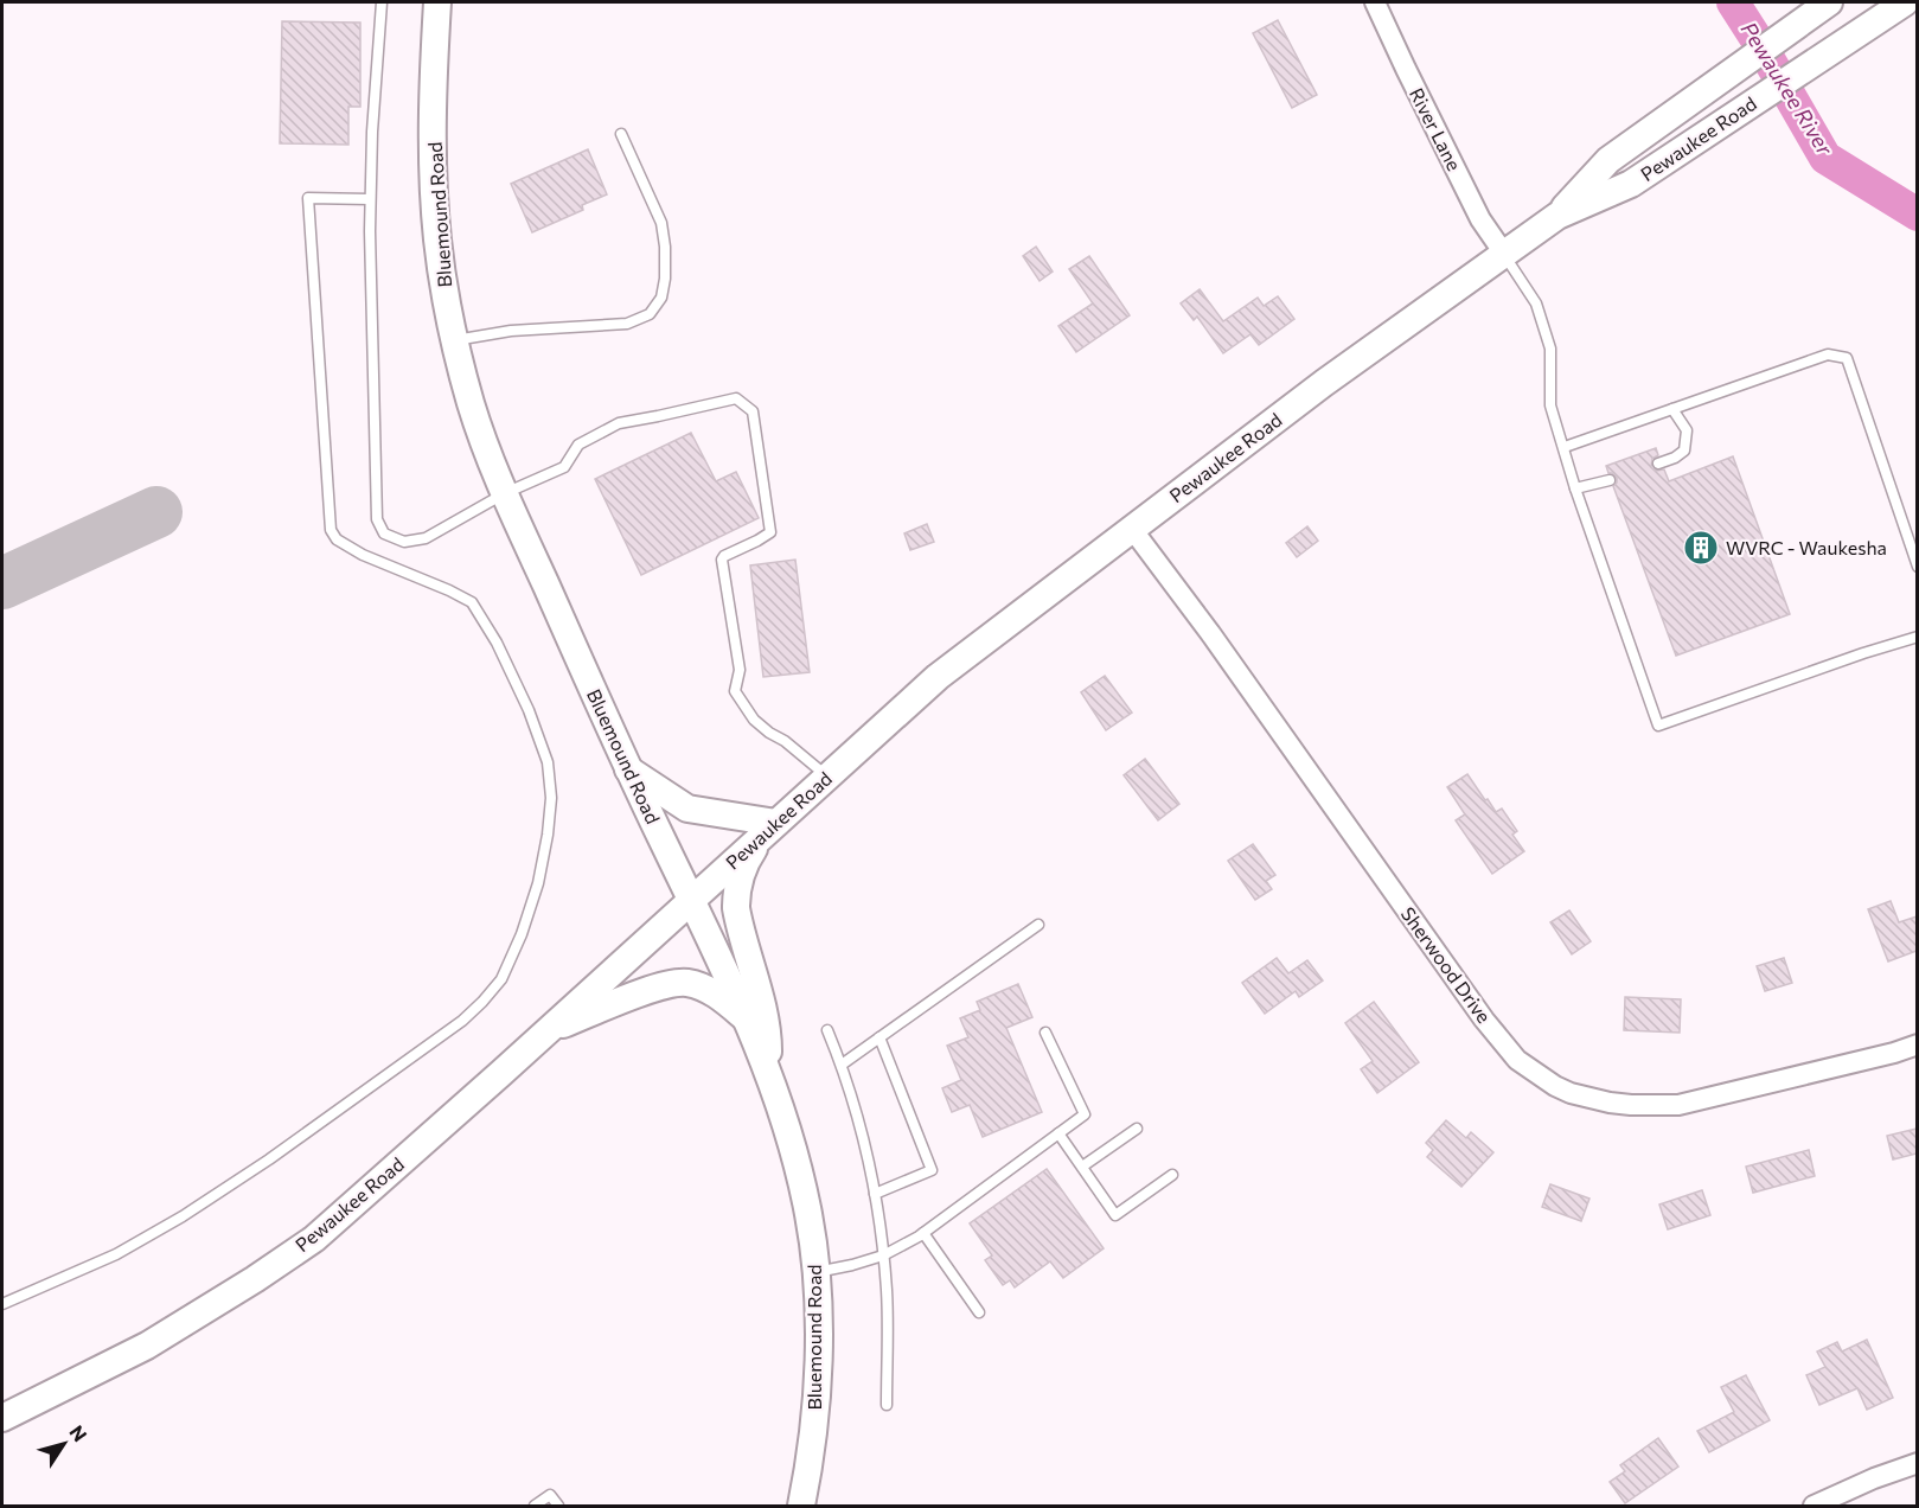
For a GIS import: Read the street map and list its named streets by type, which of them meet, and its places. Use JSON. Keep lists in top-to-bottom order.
{
  "streets": {
    "main road": ["Pewaukee Road", "Bluemound Road"],
    "street": ["River Lane", "Sherwood Drive"]
  },
  "crossings": [
    ["River Lane", "Pewaukee Road"],
    ["Pewaukee Road", "Bluemound Road"],
    ["Pewaukee Road", "Sherwood Drive"]
  ],
  "water": ["Pewaukee River"],
  "places": {
    "building": ["WVRC - Waukesha"]
  },
  "north": "top right"
}
